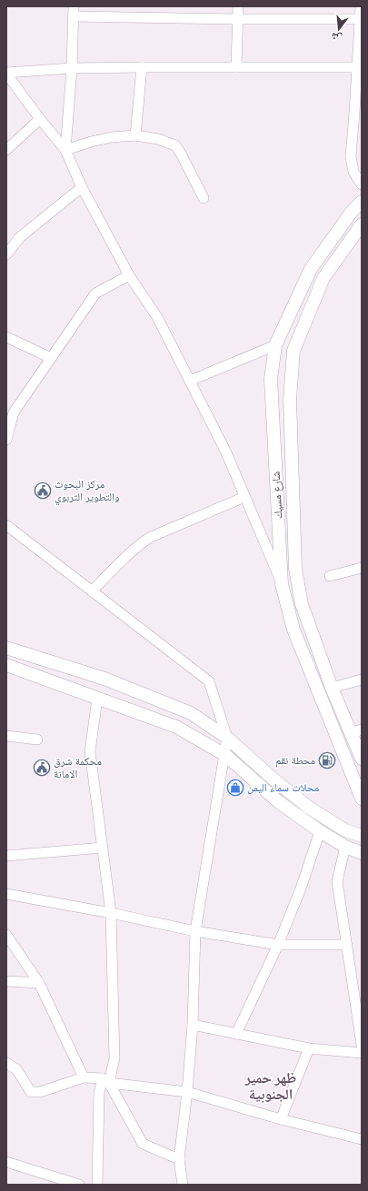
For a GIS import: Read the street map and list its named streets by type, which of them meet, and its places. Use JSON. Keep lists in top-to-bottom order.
{
  "streets": {
    "street": ["شارع مسيك"]
  },
  "districts": ["ظهر حمير الجنوبية"],
  "places": {
    "public building": ["مركز البحوث والتطوير التربوي", "محكمة شرق الامانة"],
    "fuel station": ["محطة نقم"],
    "shop": ["محلات سماء اليمن"]
  },
  "north": "bottom"
}
